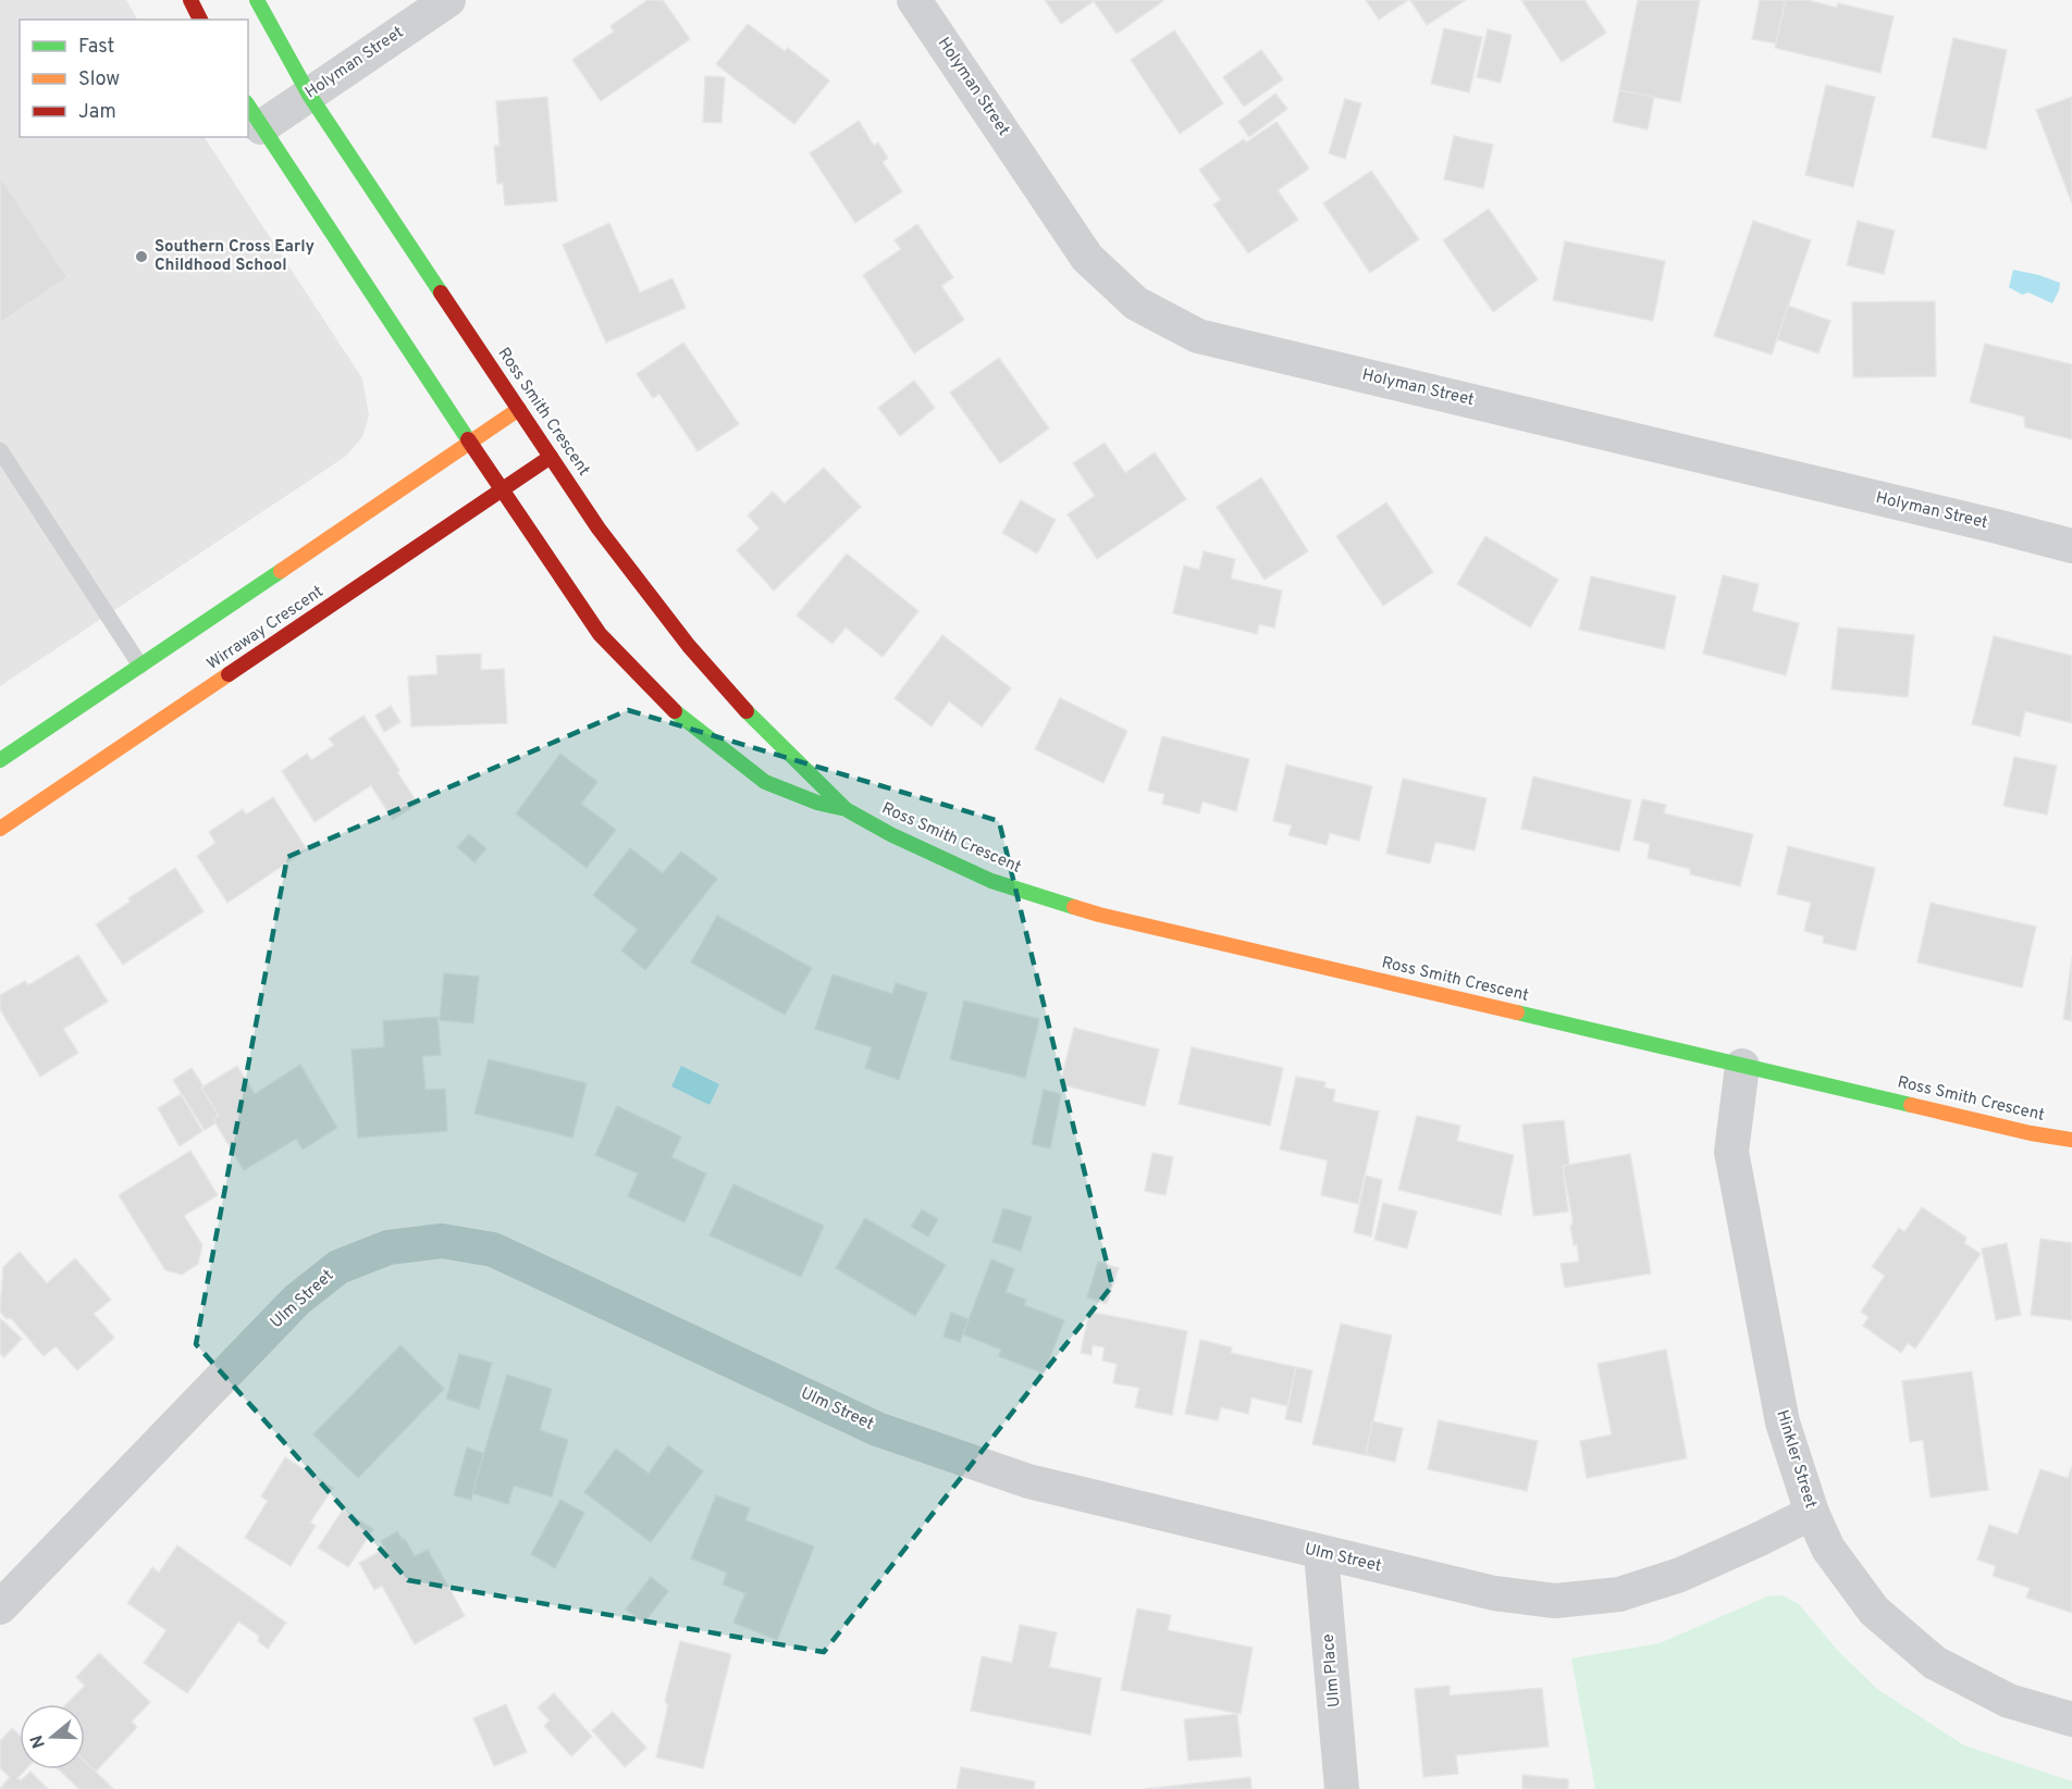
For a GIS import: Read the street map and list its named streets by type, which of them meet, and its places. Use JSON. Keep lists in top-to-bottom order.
{
  "streets": {
    "street": [
      "Holyman Street",
      "Ross Smith Crescent",
      "Wirraway Crescent",
      "Ulm Street",
      "Hinkler Street",
      "Ulm Place"
    ]
  },
  "crossings": [
    ["Holyman Street", "Ross Smith Crescent"],
    ["Ross Smith Crescent", "Wirraway Crescent"],
    ["Ross Smith Crescent", "Hinkler Street"],
    ["Ulm Street", "Hinkler Street"],
    ["Ulm Street", "Ulm Place"]
  ],
  "places": ["Southern Cross Early Childhood School"],
  "legend": ["Fast", "Slow", "Jam"],
  "north": "left"
}
